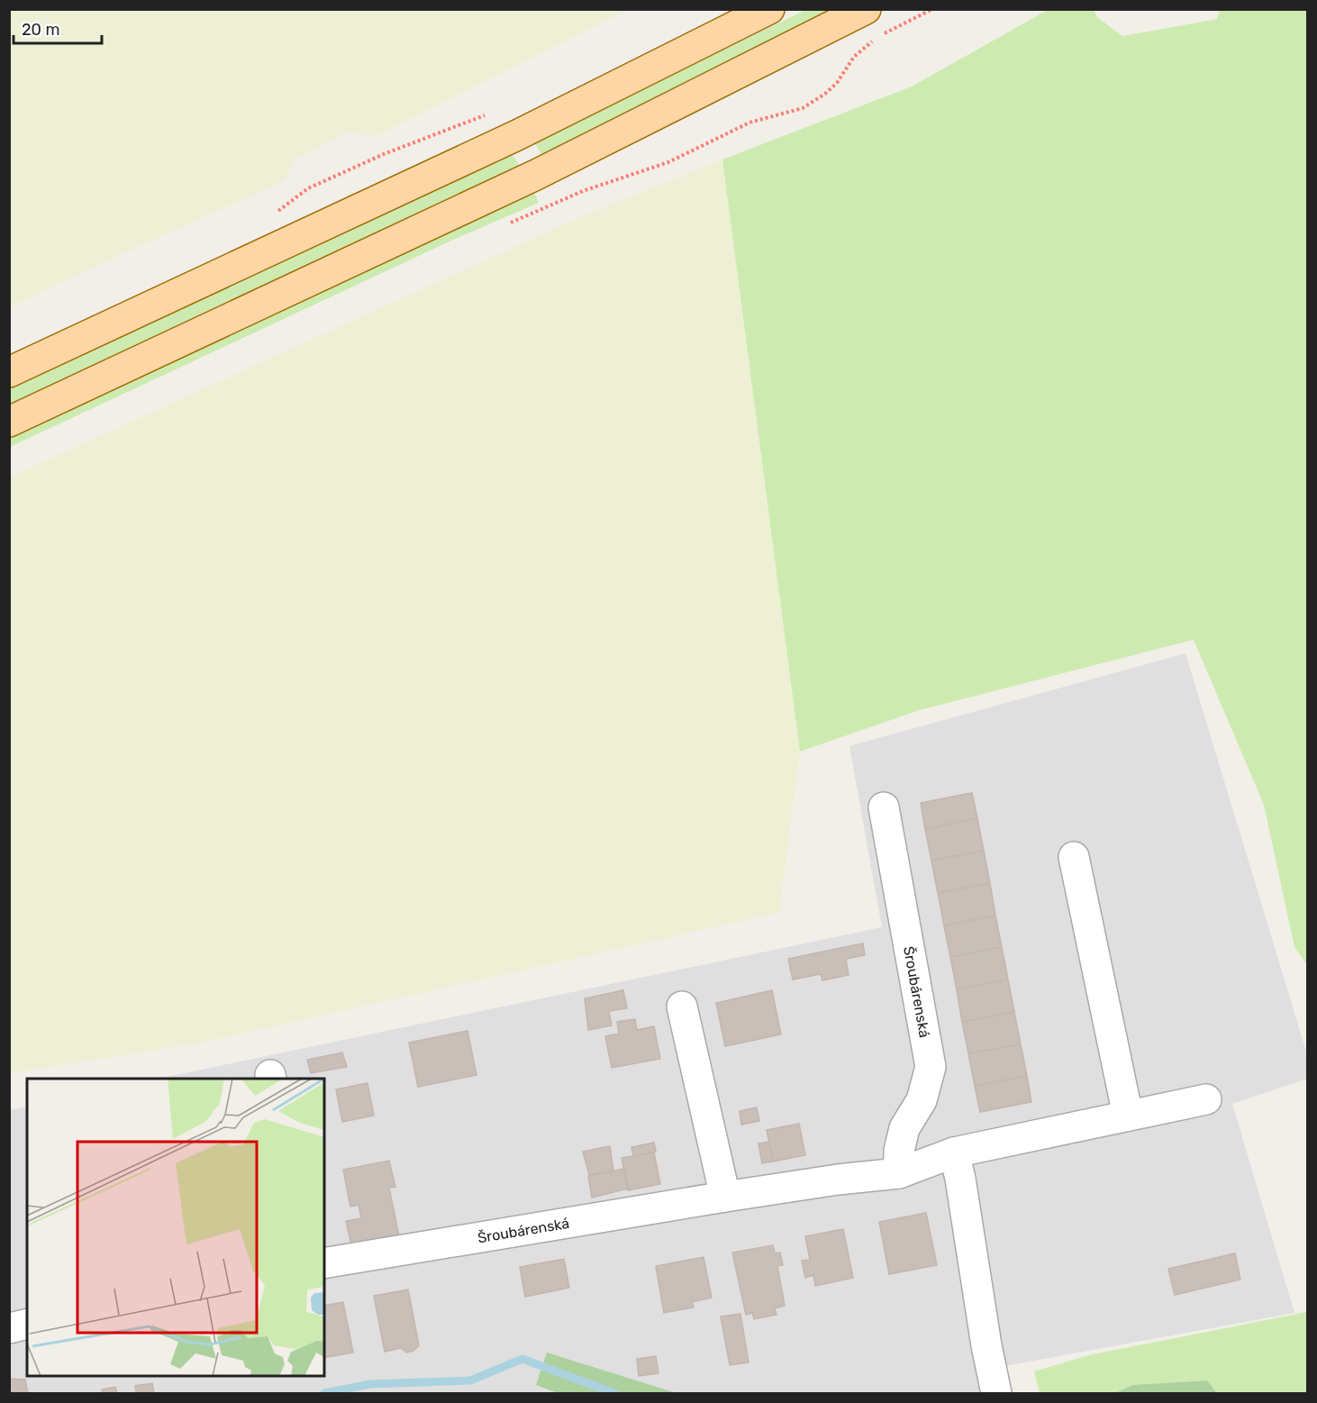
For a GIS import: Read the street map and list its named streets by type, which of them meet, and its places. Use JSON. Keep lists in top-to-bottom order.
{
  "streets": {
    "street": ["Šroubárenská"]
  },
  "scale_bar": "20 m"
}
